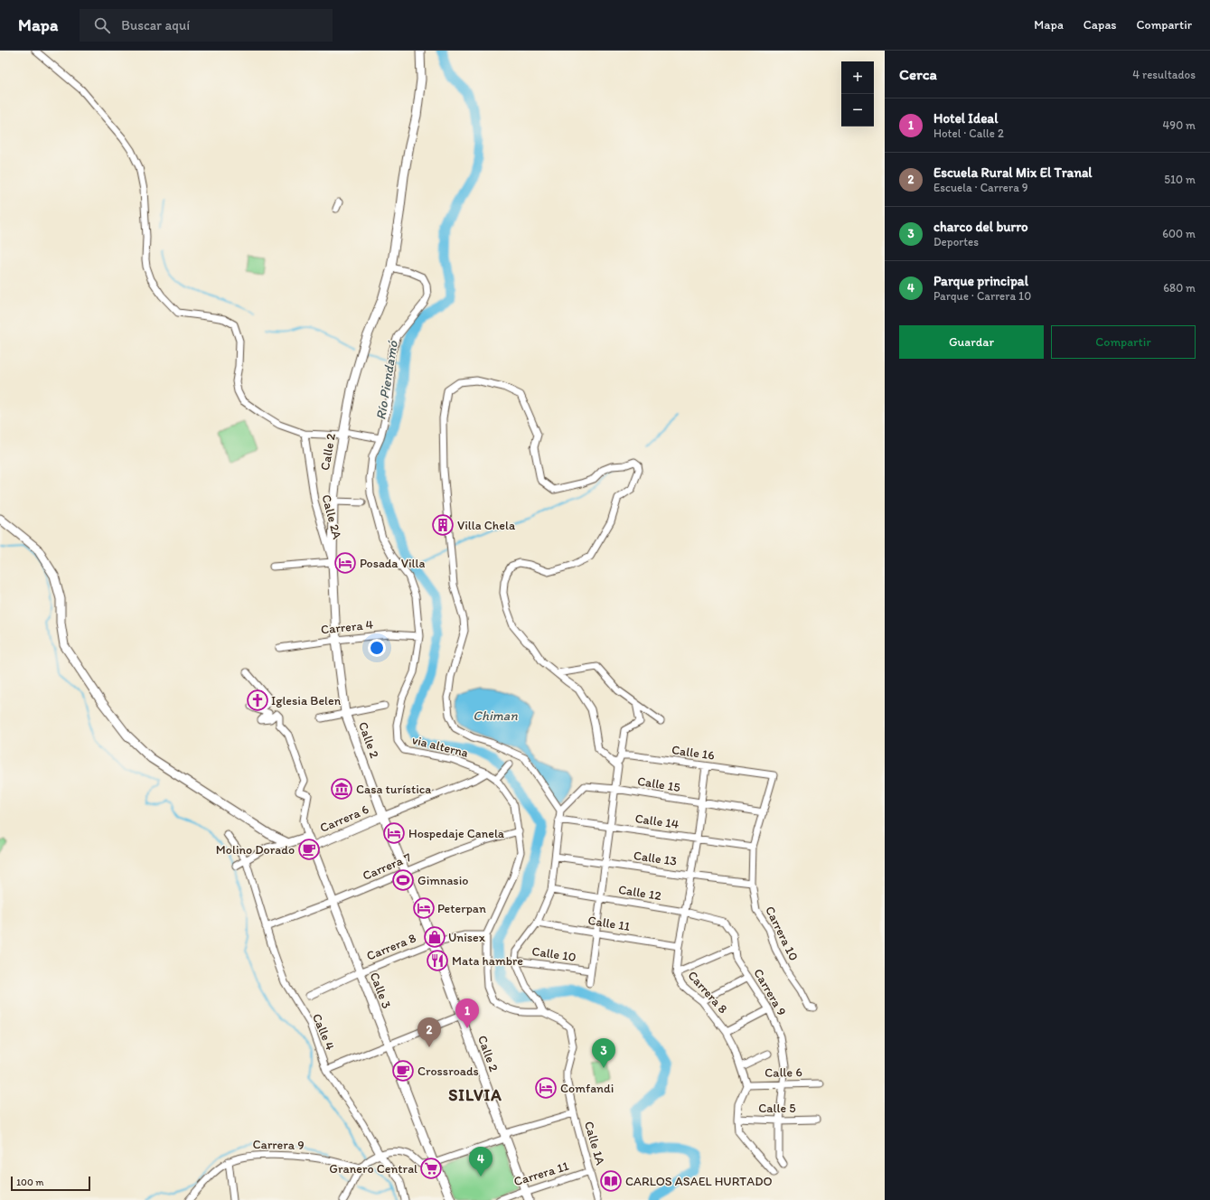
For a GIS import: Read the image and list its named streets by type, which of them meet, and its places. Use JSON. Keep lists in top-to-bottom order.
{
  "streets": {
    "main road": ["Calle 2", "Carrera 6", "Calle 3"],
    "street": [
      "Calle 2A",
      "Carrera 4",
      "via alterna",
      "Calle 16",
      "Calle 15",
      "Calle 14",
      "Calle 13",
      "Carrera 7",
      "Calle 12",
      "Calle 11",
      "Carrera 10",
      "Carrera 8",
      "Calle 10",
      "Carrera 9",
      "Calle 4",
      "Calle 6",
      "Calle 5",
      "Calle 1A",
      "Carrera 11"
    ]
  },
  "crossings": [
    ["Calle 2", "Calle 2A"],
    ["Calle 2", "Carrera 4"],
    ["Calle 2", "via alterna"],
    ["Calle 2", "Carrera 6"],
    ["Calle 2", "Carrera 7"],
    ["Calle 2", "Carrera 8"],
    ["Calle 2", "Carrera 11"],
    ["Carrera 4", "via alterna"],
    ["via alterna", "Carrera 6"],
    ["via alterna", "Carrera 7"],
    ["via alterna", "Carrera 8"],
    ["via alterna", "Calle 1A"],
    ["Calle 16", "Carrera 10"],
    ["Calle 16", "Carrera 8"],
    ["Calle 15", "Carrera 10"],
    ["Calle 15", "Carrera 8"],
    ["Carrera 6", "Calle 3"],
    ["Carrera 6", "Calle 4"],
    ["Calle 14", "Carrera 10"],
    ["Calle 14", "Carrera 8"],
    ["Calle 13", "Carrera 10"],
    ["Calle 13", "Carrera 8"],
    ["Carrera 7", "Calle 3"],
    ["Carrera 7", "Calle 4"],
    ["Calle 12", "Carrera 8"],
    ["Calle 12", "Carrera 9"],
    ["Calle 11", "Carrera 8"],
    ["Carrera 8", "Calle 3"],
    ["Carrera 8", "Calle 6"],
    ["Carrera 9", "Calle 6"],
    ["Carrera 9", "Calle 5"],
    ["Calle 1A", "Carrera 11"]
  ],
  "districts": ["SILVIA"],
  "water": ["Río Piendamó", "Chiman"],
  "places": {
    "building": ["Villa Chela"],
    "hotel": [
      "Posada Villa",
      "Hospedaje Canela",
      "Peterpan",
      "Comfandi"
    ],
    "church": ["Iglesia Belen"],
    "museum": ["Casa turística"],
    "cafe": ["Molino Dorado", "Crossroads"],
    "sports": ["Gimnasio"],
    "shop": ["Unisex"],
    "restaurant": ["Mata hambre"],
    "supermarket": ["Granero Central"],
    "library": ["CARLOS ASAEL HURTADO"]
  },
  "scale_bar": "100 m",
  "page": {
    "header": "Mapa",
    "search": "Buscar aquí",
    "nav": ["Mapa", "Capas", "Compartir"],
    "heading": ["Cerca", "4 resultados"],
    "map_buttons": ["+", "−"],
    "list": [
      {
        "mark": "1",
        "name": "Hotel Ideal",
        "note": "Hotel · Calle 2",
        "value": "490 m"
      },
      {
        "mark": "2",
        "name": "Escuela Rural Mix El Tranal",
        "note": "Escuela · Carrera 9",
        "value": "510 m"
      },
      {
        "mark": "3",
        "name": "charco del burro",
        "note": "Deportes",
        "value": "600 m"
      },
      {
        "mark": "4",
        "name": "Parque principal",
        "note": "Parque · Carrera 10",
        "value": "680 m"
      }
    ],
    "buttons": ["Guardar", "Compartir"],
    "pins": [
      "1",
      "2",
      "3",
      "4"
    ],
    "scale": "100 m"
  }
}
